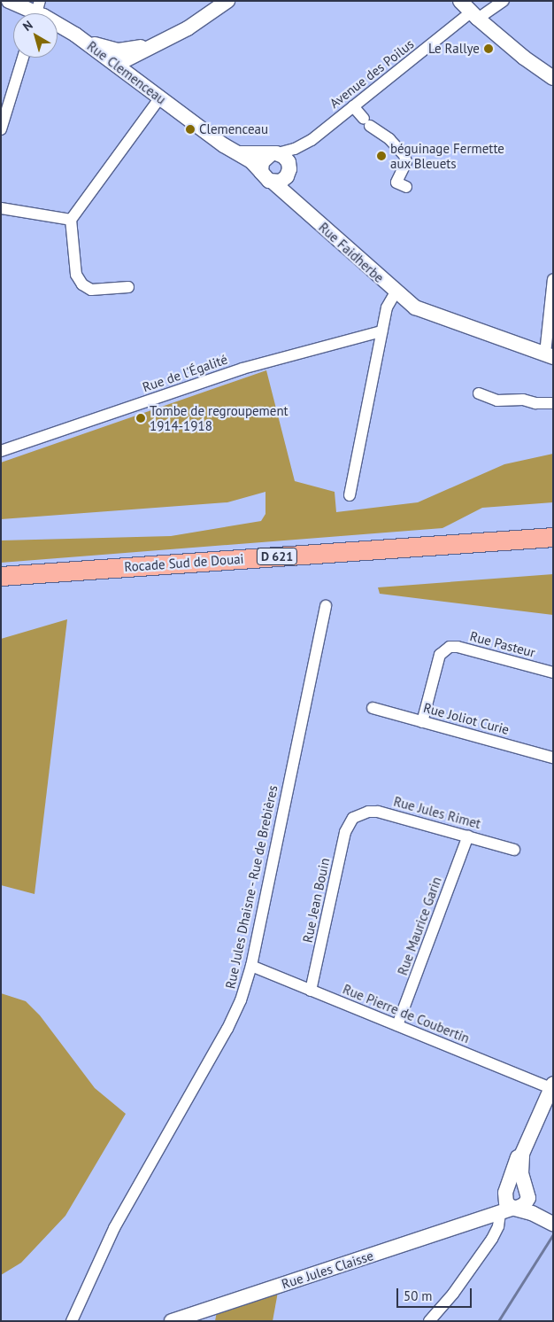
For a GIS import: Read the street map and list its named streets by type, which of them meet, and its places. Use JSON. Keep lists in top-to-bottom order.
{
  "streets": {
    "highway": ["D 621", "Rocade Sud de Douai"],
    "street": [
      "Rue Clemenceau",
      "Avenue des Poilus",
      "Rue Faidherbe",
      "Rue de l'Égalité",
      "Rue Pasteur",
      "Rue Joliot Curie",
      "Rue Jules Rimet",
      "Rue Jules Dhaisne - Rue de Brebières",
      "Rue Jean Bouin",
      "Rue Maurice Garin",
      "Rue Pierre de Coubertin",
      "Rue Jules Claisse"
    ]
  },
  "crossings": [
    ["Rue Clemenceau", "Avenue des Poilus"],
    ["Rue Clemenceau", "Rue Faidherbe"],
    ["Avenue des Poilus", "Rue Faidherbe"],
    ["Rue Pasteur", "Rue Joliot Curie"],
    ["Rue Jules Rimet", "Rue Jean Bouin"],
    ["Rue Jules Rimet", "Rue Maurice Garin"],
    ["Rue Jules Dhaisne - Rue de Brebières", "Rue Pierre de Coubertin"],
    ["Rue Jean Bouin", "Rue Pierre de Coubertin"],
    ["Rue Maurice Garin", "Rue Pierre de Coubertin"]
  ],
  "places": [
    "Le Rallye",
    "Clemenceau",
    "béguinage Fermette aux Bleuets",
    "Tombe de regroupement 1914-1918"
  ],
  "scale_bar": "50 m",
  "north": "top left"
}
